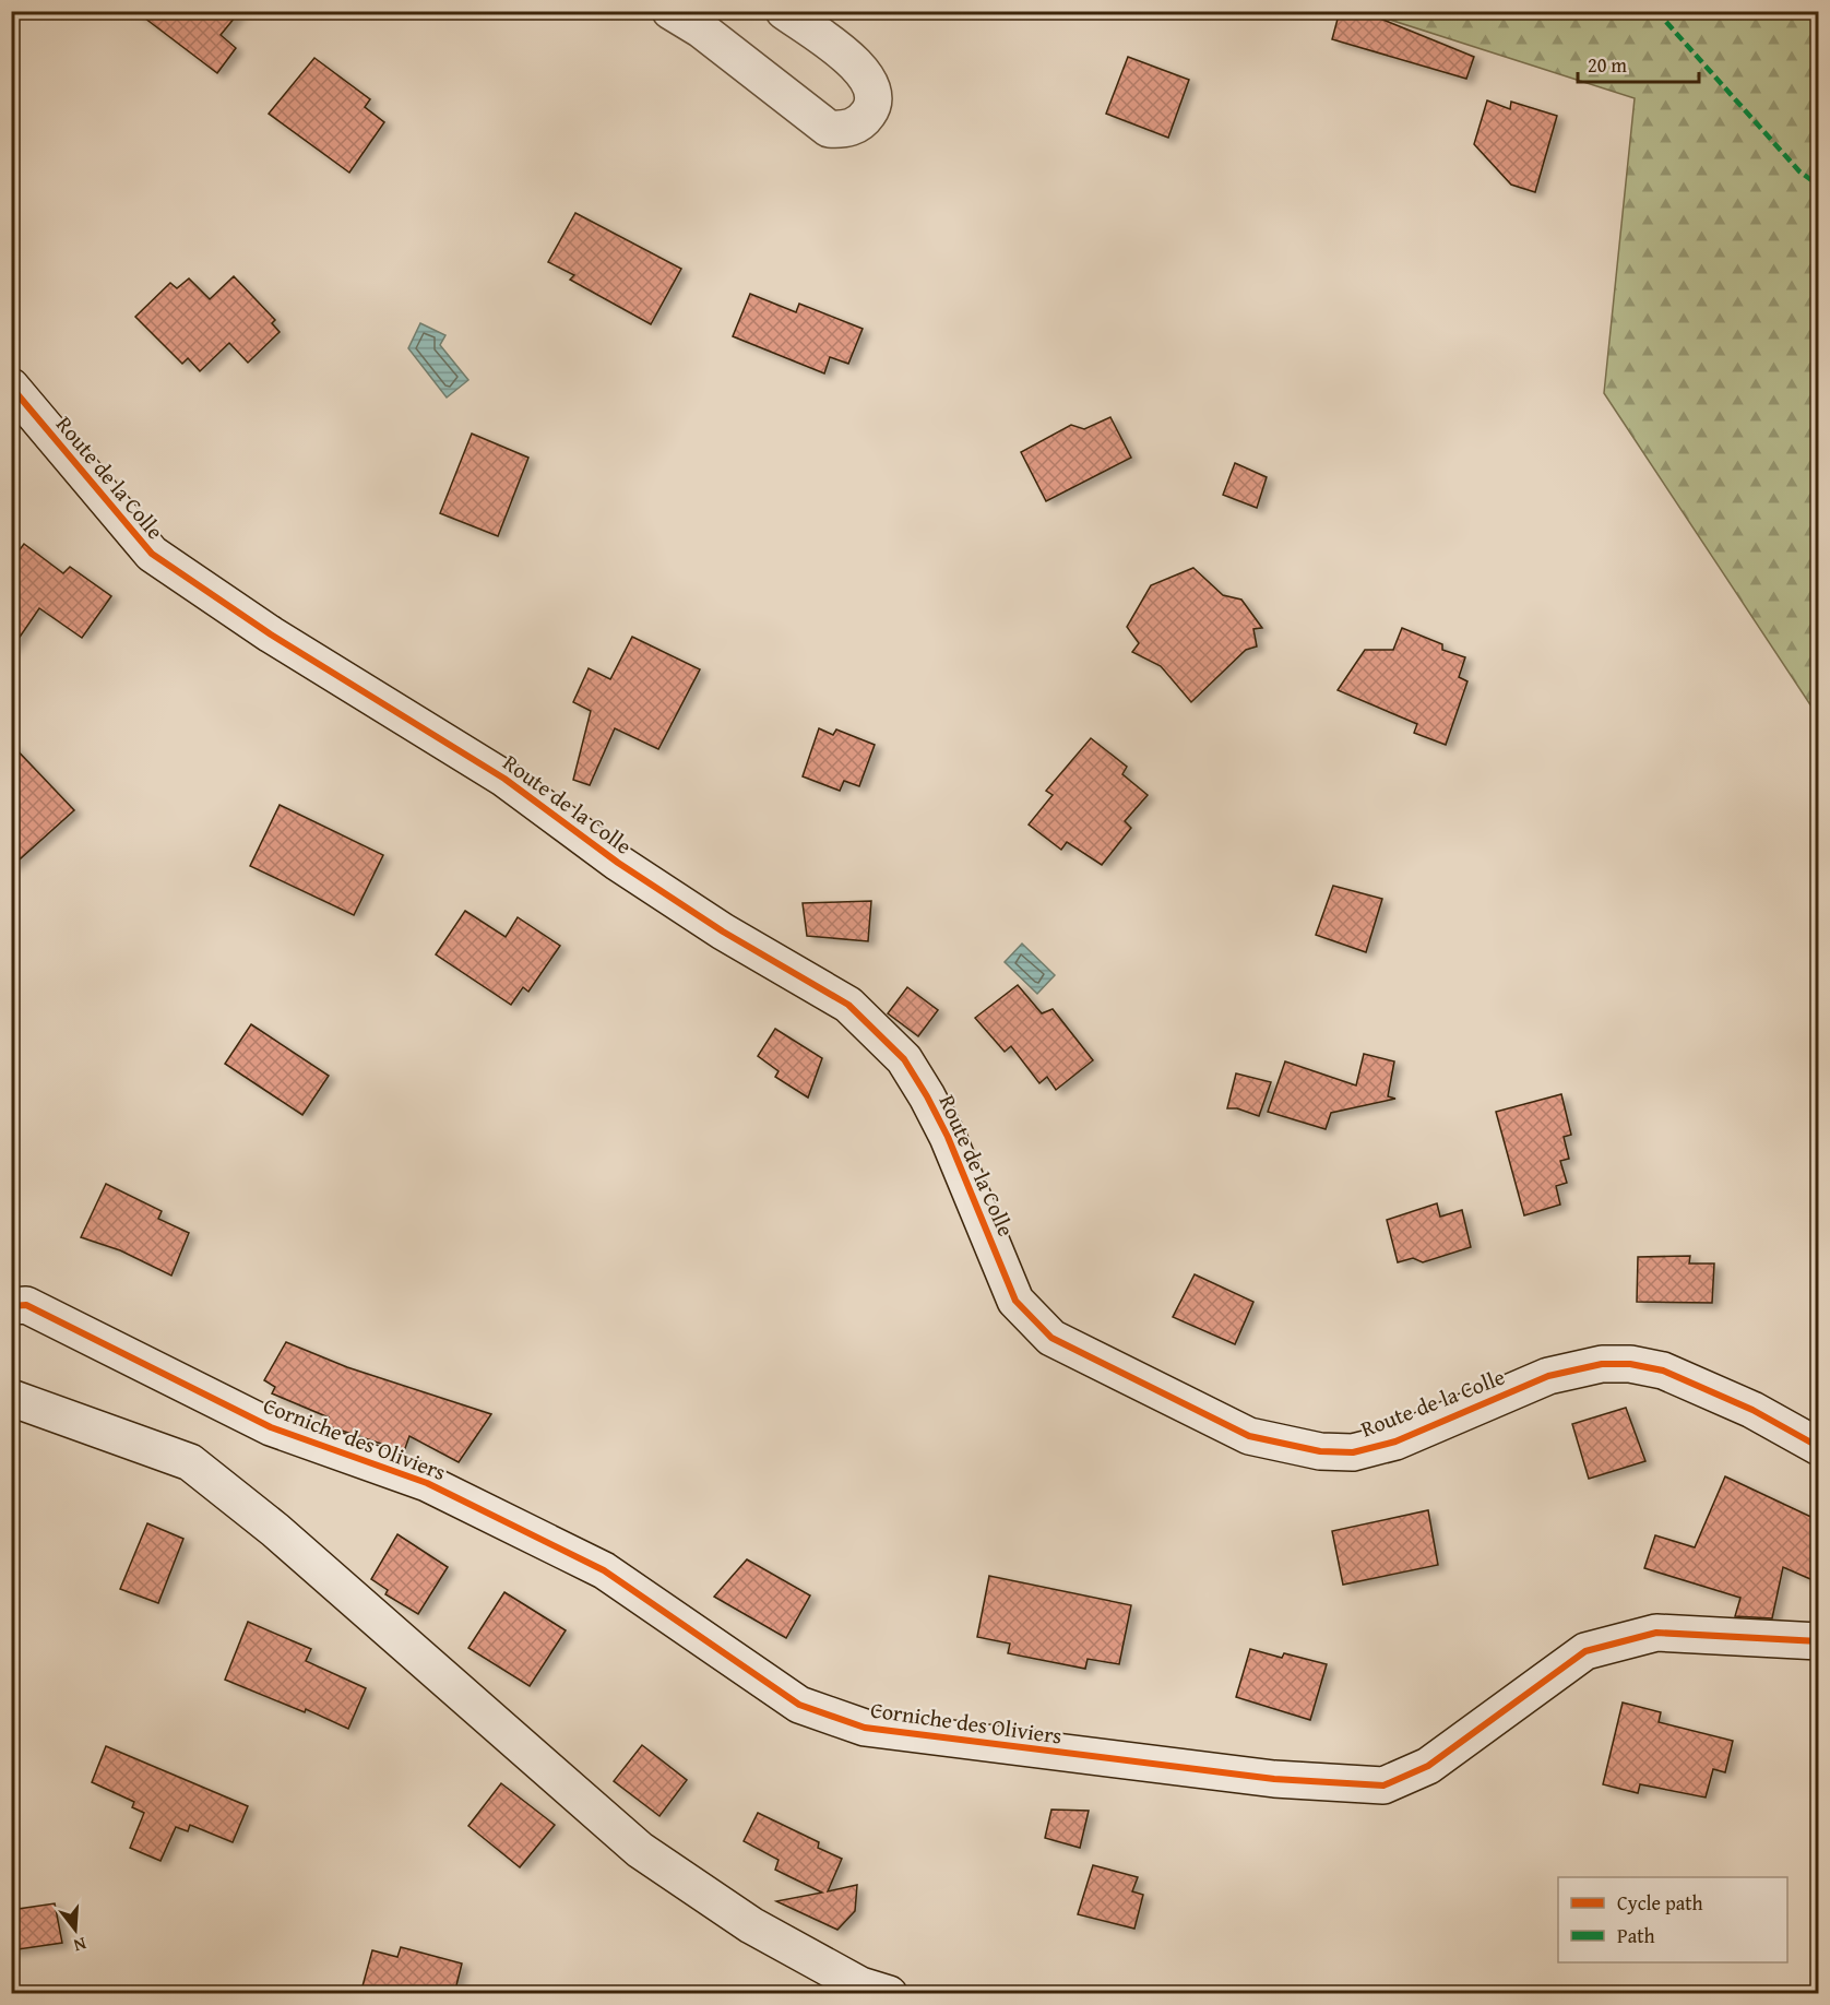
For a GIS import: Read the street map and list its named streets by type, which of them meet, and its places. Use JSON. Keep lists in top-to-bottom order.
{
  "streets": {
    "street": ["Route de la Colle", "Corniche des Oliviers"]
  },
  "legend": ["Cycle path", "Path"],
  "scale_bar": "20 m",
  "north": "bottom"
}
